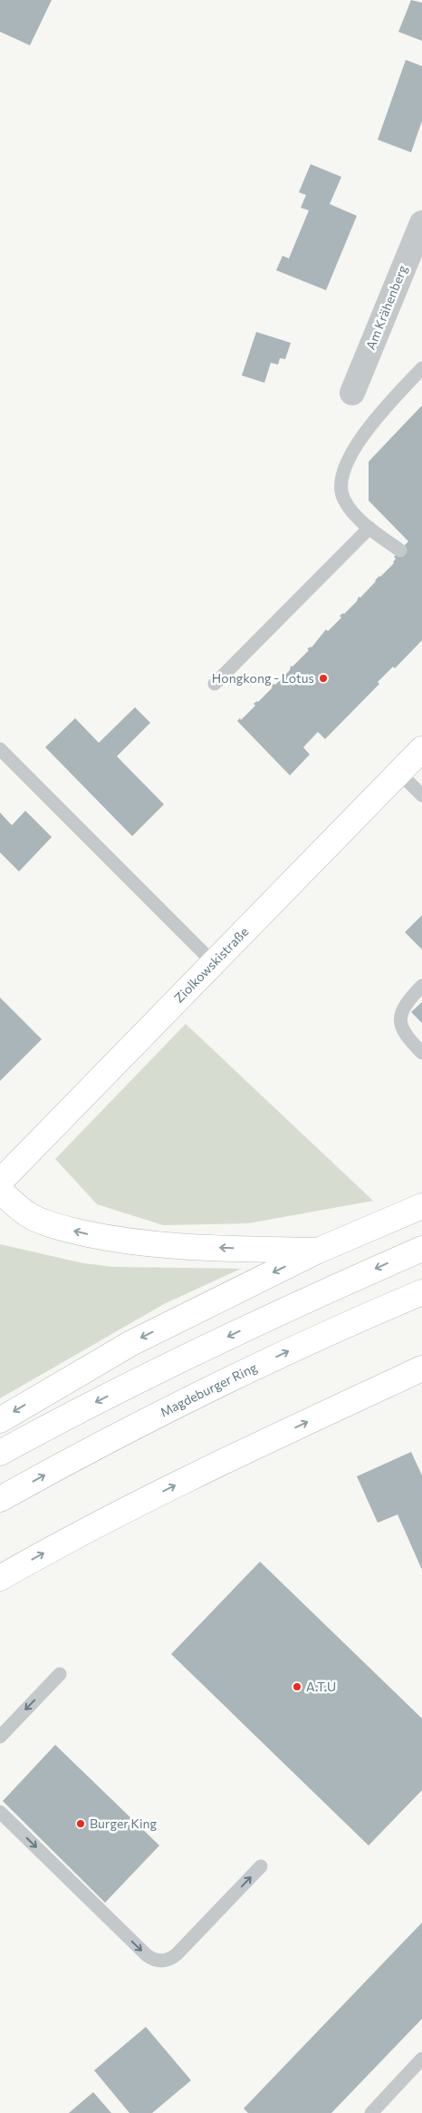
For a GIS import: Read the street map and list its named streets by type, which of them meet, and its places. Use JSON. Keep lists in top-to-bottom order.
{
  "streets": {
    "main road": ["Ziolkowskistraße", "Magdeburger Ring"],
    "street": ["Am Krähenberg"]
  },
  "places": ["Hongkong - Lotus", "A.T.U", "Burger King"]
}
